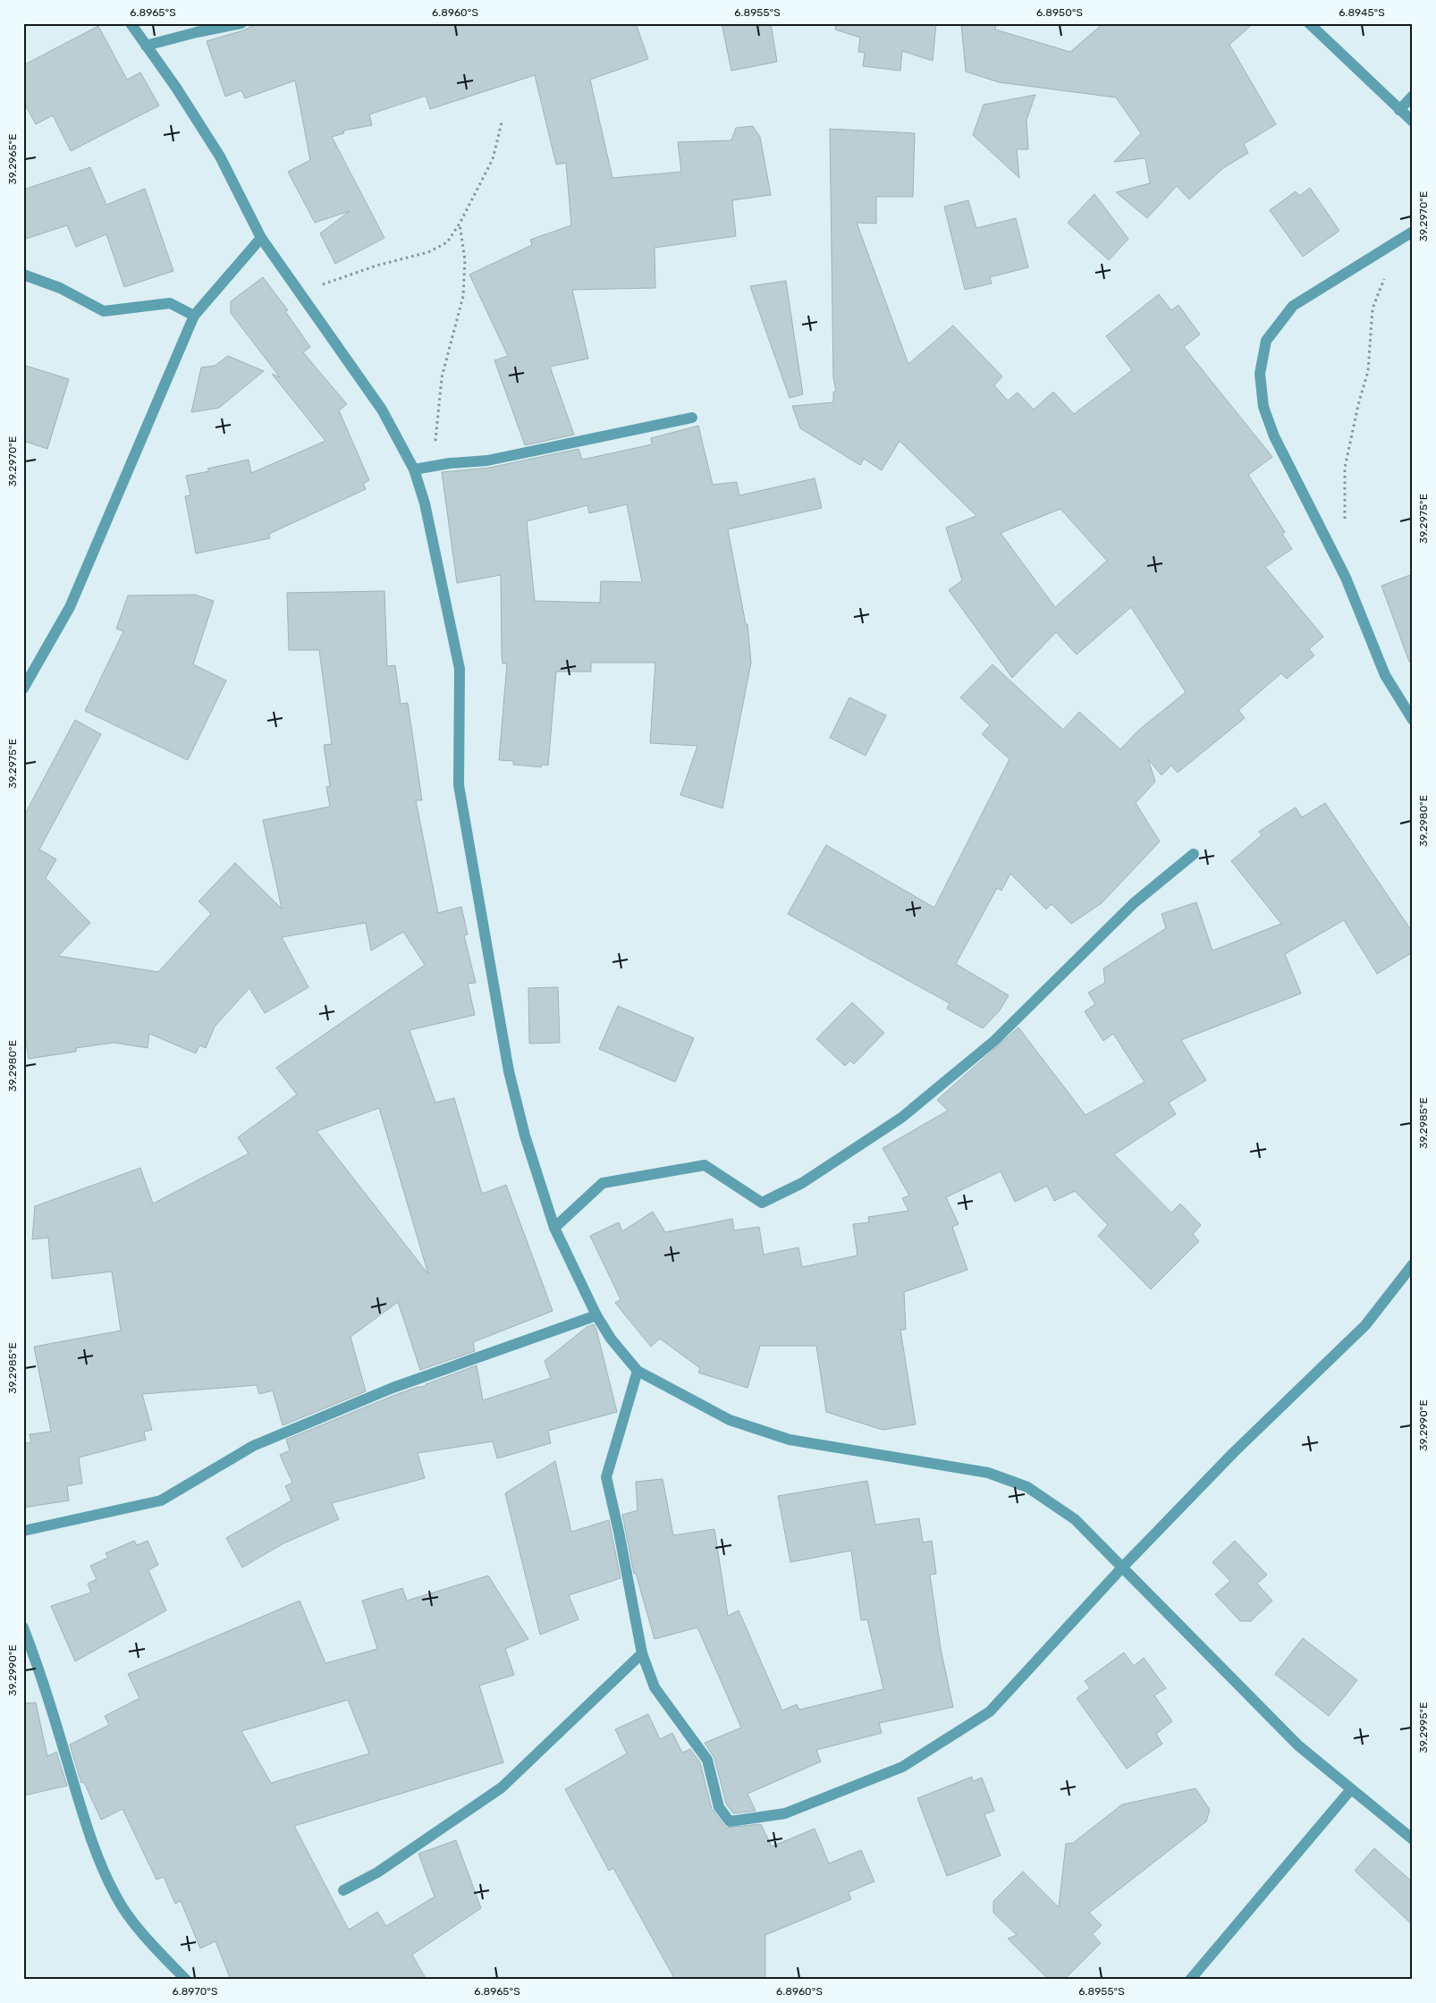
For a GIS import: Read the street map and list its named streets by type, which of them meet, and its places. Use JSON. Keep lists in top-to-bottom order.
{
  "coordinates": [
    "6.8965°S",
    "6.8960°S",
    "6.8955°S",
    "6.8950°S",
    "6.8945°S",
    "39.2965°E",
    "39.2970°E",
    "39.2975°E",
    "39.2980°E",
    "39.2985°E",
    "39.2990°E",
    "39.2995°E",
    "6.8970°S"
  ]
}
